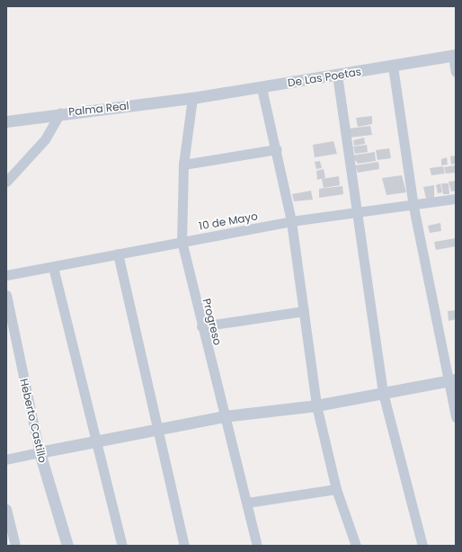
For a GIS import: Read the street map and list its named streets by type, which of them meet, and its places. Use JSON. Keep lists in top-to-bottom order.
{
  "streets": {
    "street": [
      "De Las Poetas",
      "Palma Real",
      "10 de Mayo",
      "Progreso",
      "Heberto Castillo"
    ]
  },
  "crossings": [
    ["De Las Poetas", "Palma Real"],
    ["De Las Poetas", "Progreso"],
    ["Palma Real", "Progreso"],
    ["10 de Mayo", "Progreso"]
  ]
}
